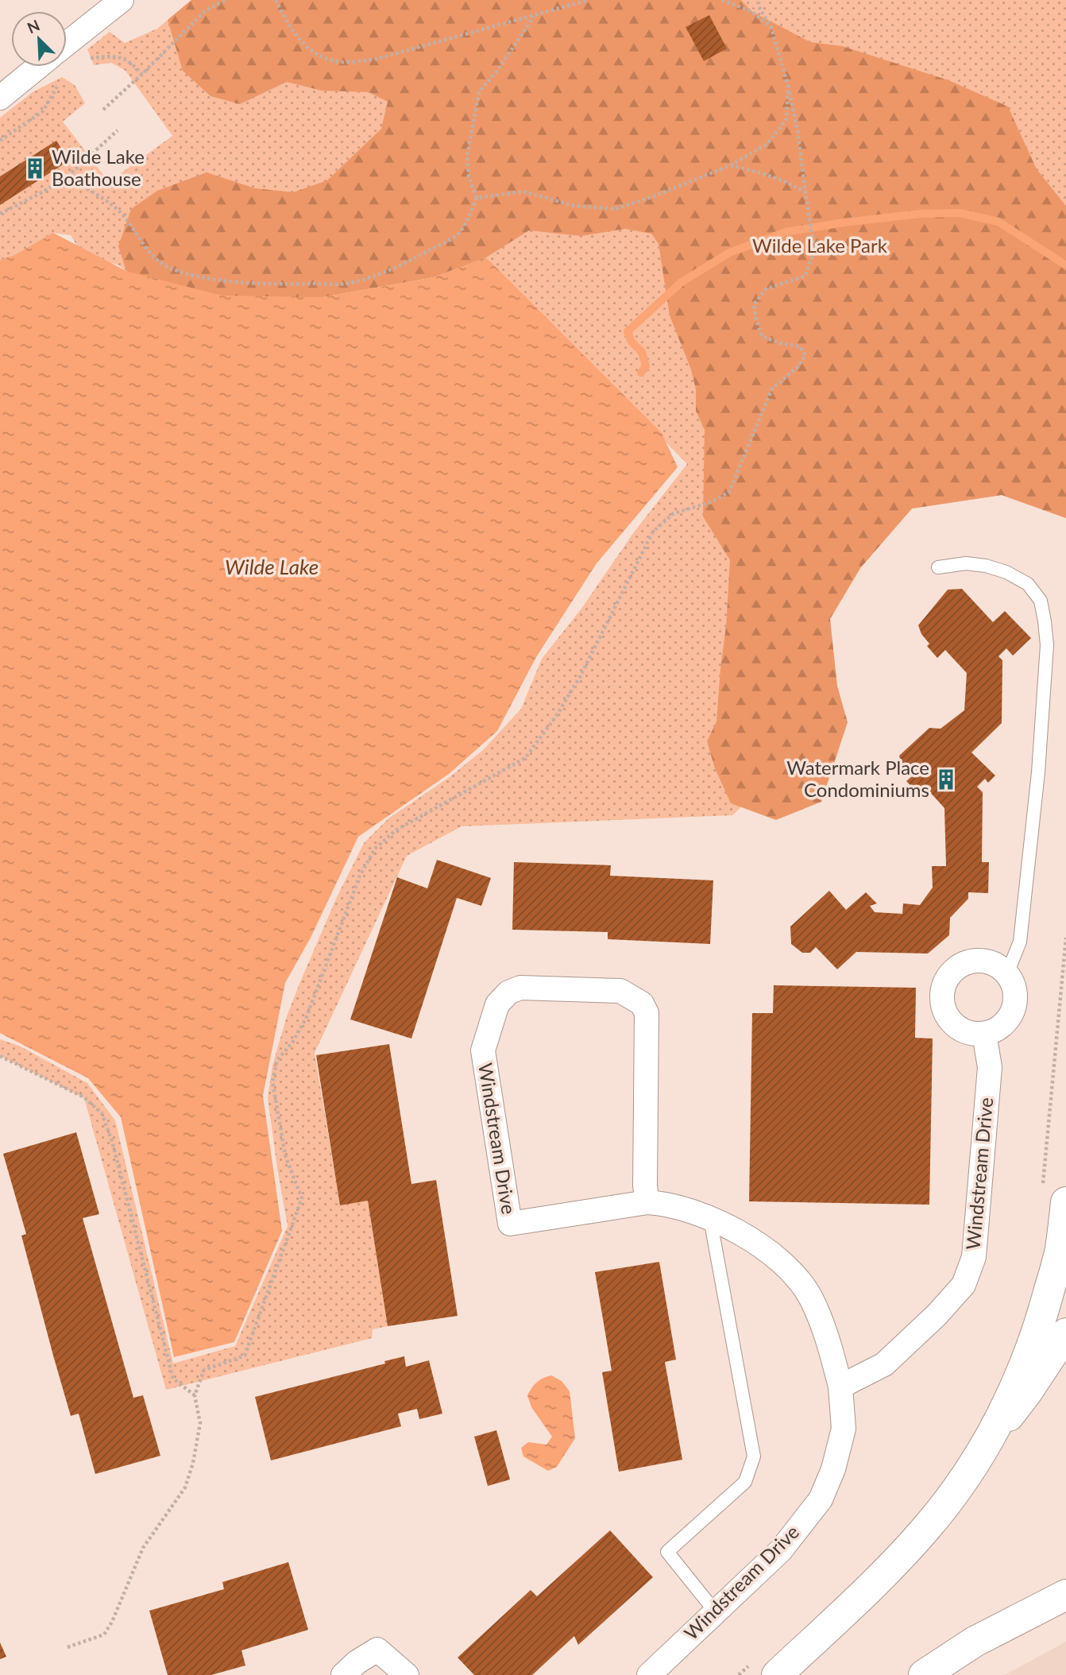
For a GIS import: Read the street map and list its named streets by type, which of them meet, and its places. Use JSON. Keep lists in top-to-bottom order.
{
  "streets": {
    "street": ["Windstream Drive"]
  },
  "water": ["Wilde Lake"],
  "parks": ["Wilde Lake Park"],
  "places": {
    "building": ["Wilde Lake Boathouse", "Watermark Place Condominiums"]
  },
  "north": "top left"
}
